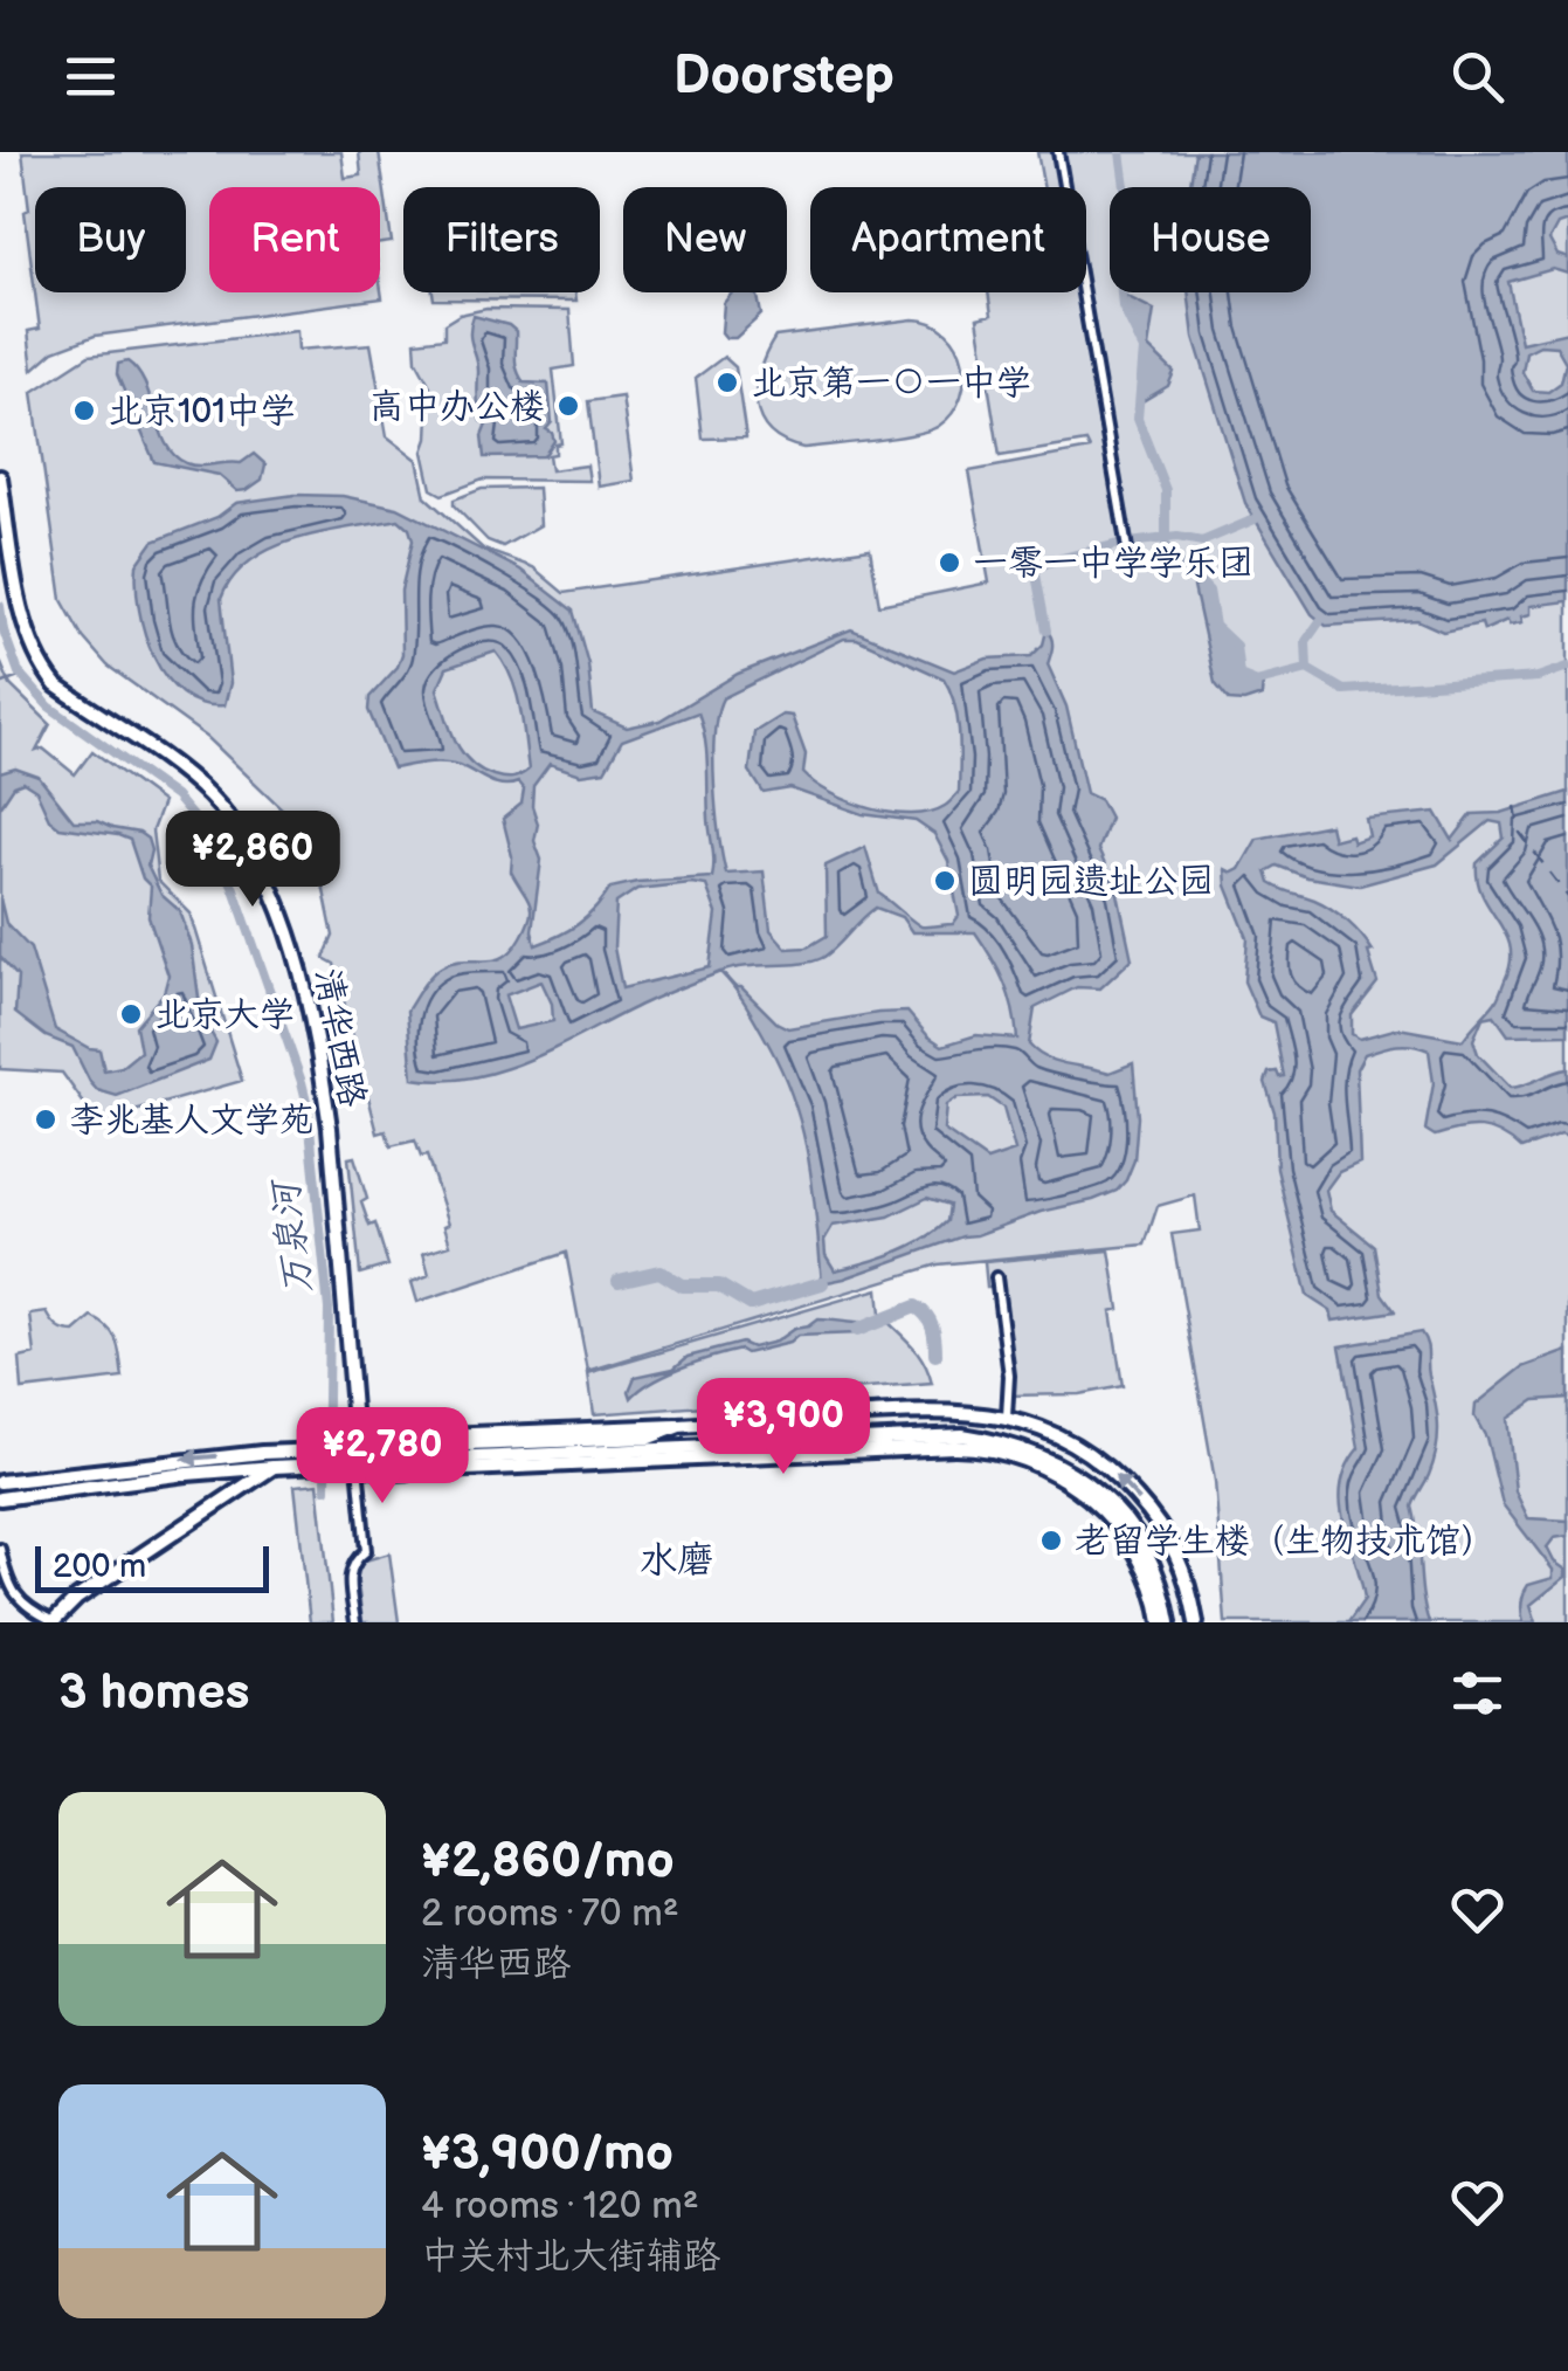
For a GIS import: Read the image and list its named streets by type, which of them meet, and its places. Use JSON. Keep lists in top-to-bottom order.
{
  "streets": {
    "main road": ["清华西路"]
  },
  "districts": ["水磨"],
  "water": ["万泉河"],
  "places": [
    "北京第一〇一中学",
    "高中办公楼",
    "北京101中学",
    "一零一中学学乐团",
    "圆明园遗址公园",
    "北京大学",
    "李兆基人文学苑",
    "老留学生楼（生物技术馆）"
  ],
  "scale_bar": "200 m",
  "page": {
    "header": "Doorstep",
    "chip": [
      "Buy",
      "Rent",
      "Filters",
      "New",
      "Apartment",
      "House"
    ],
    "price": ["¥2,860", "¥3,900", "¥2,780"],
    "scale": "200 m",
    "heading": "3 homes",
    "list": [
      {
        "name": "¥2,860/mo",
        "note": "2 rooms · 70 m² · 清华西路"
      },
      {
        "name": "¥3,900/mo",
        "note": "4 rooms · 120 m² · 中关村北大街辅路"
      }
    ]
  }
}
